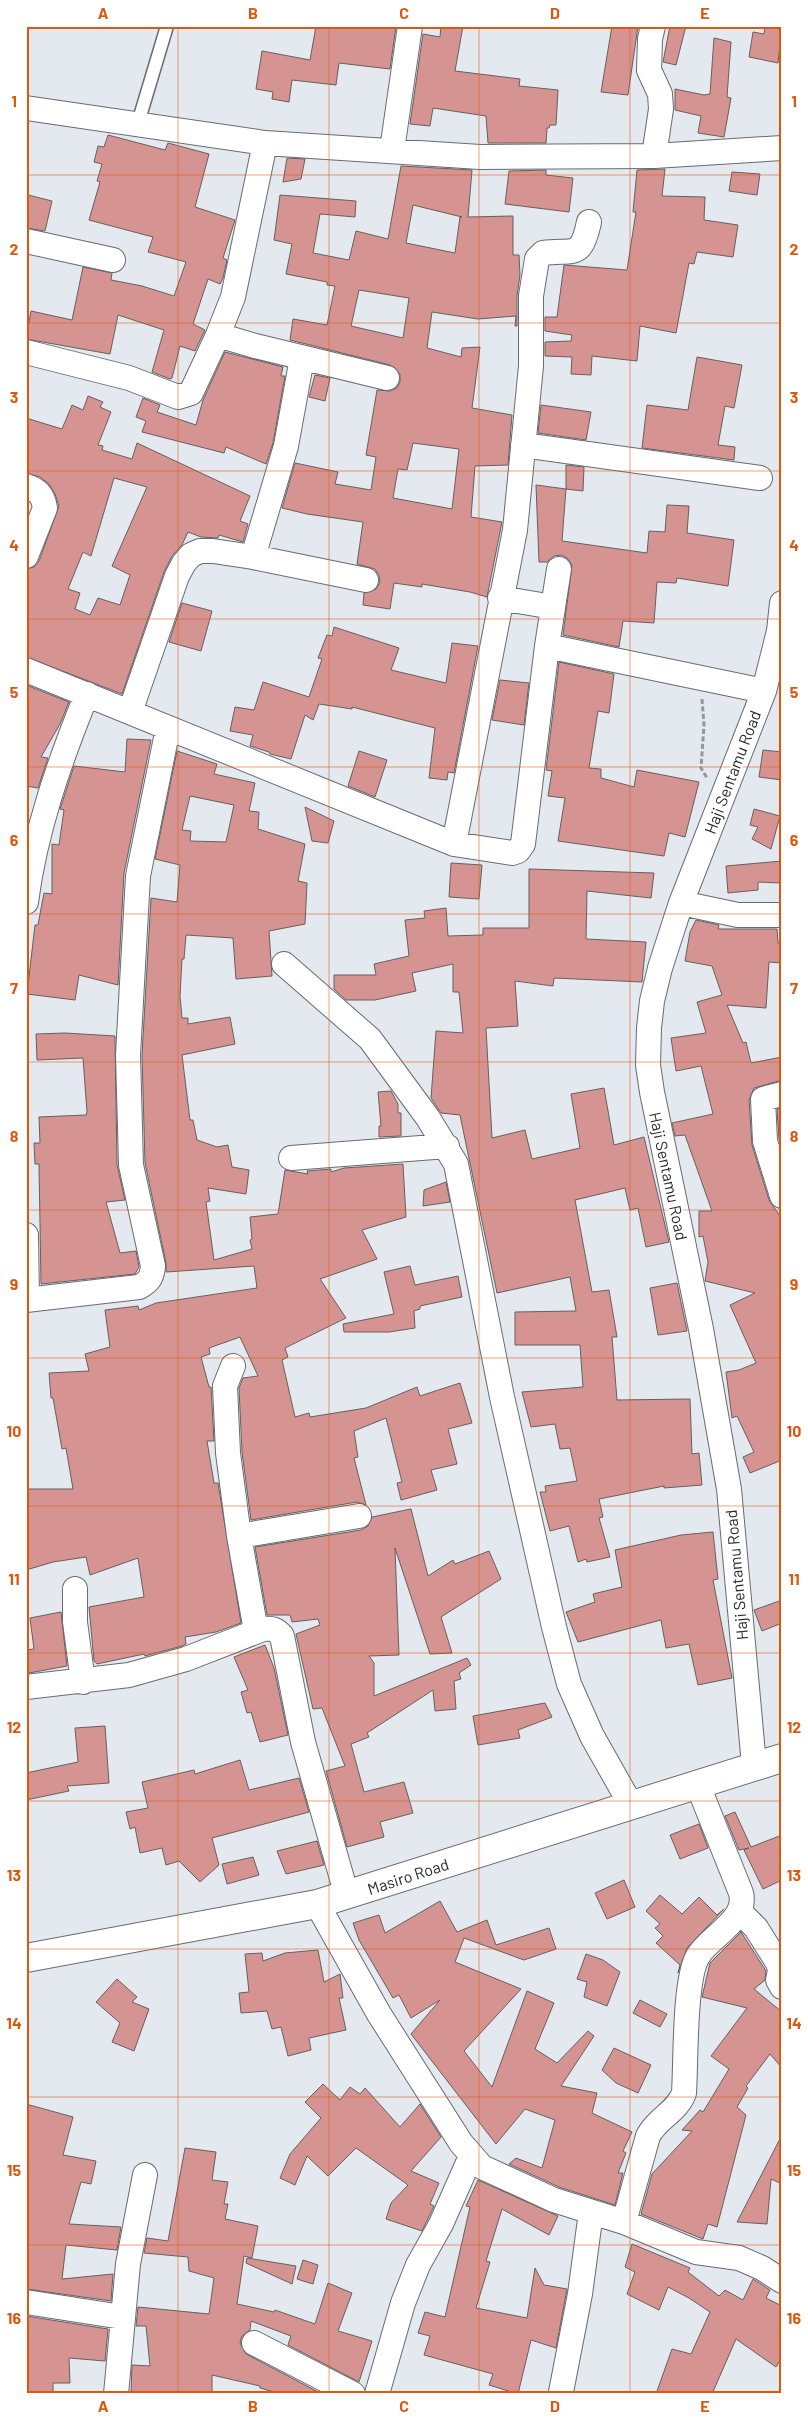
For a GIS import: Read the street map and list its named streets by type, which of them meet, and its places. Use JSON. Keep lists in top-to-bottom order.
{
  "streets": {
    "main road": ["Masiro Road"],
    "street": ["Haji Sentamu Road"]
  },
  "crossings": [
    ["Haji Sentamu Road", "Masiro Road"]
  ],
  "grid": {
    "columns": [
      "A",
      "B",
      "C",
      "D",
      "E"
    ],
    "rows": [
      "1",
      "2",
      "3",
      "4",
      "5",
      "6",
      "7",
      "8",
      "9",
      "10",
      "11",
      "12",
      "13",
      "14",
      "15",
      "16"
    ]
  }
}
